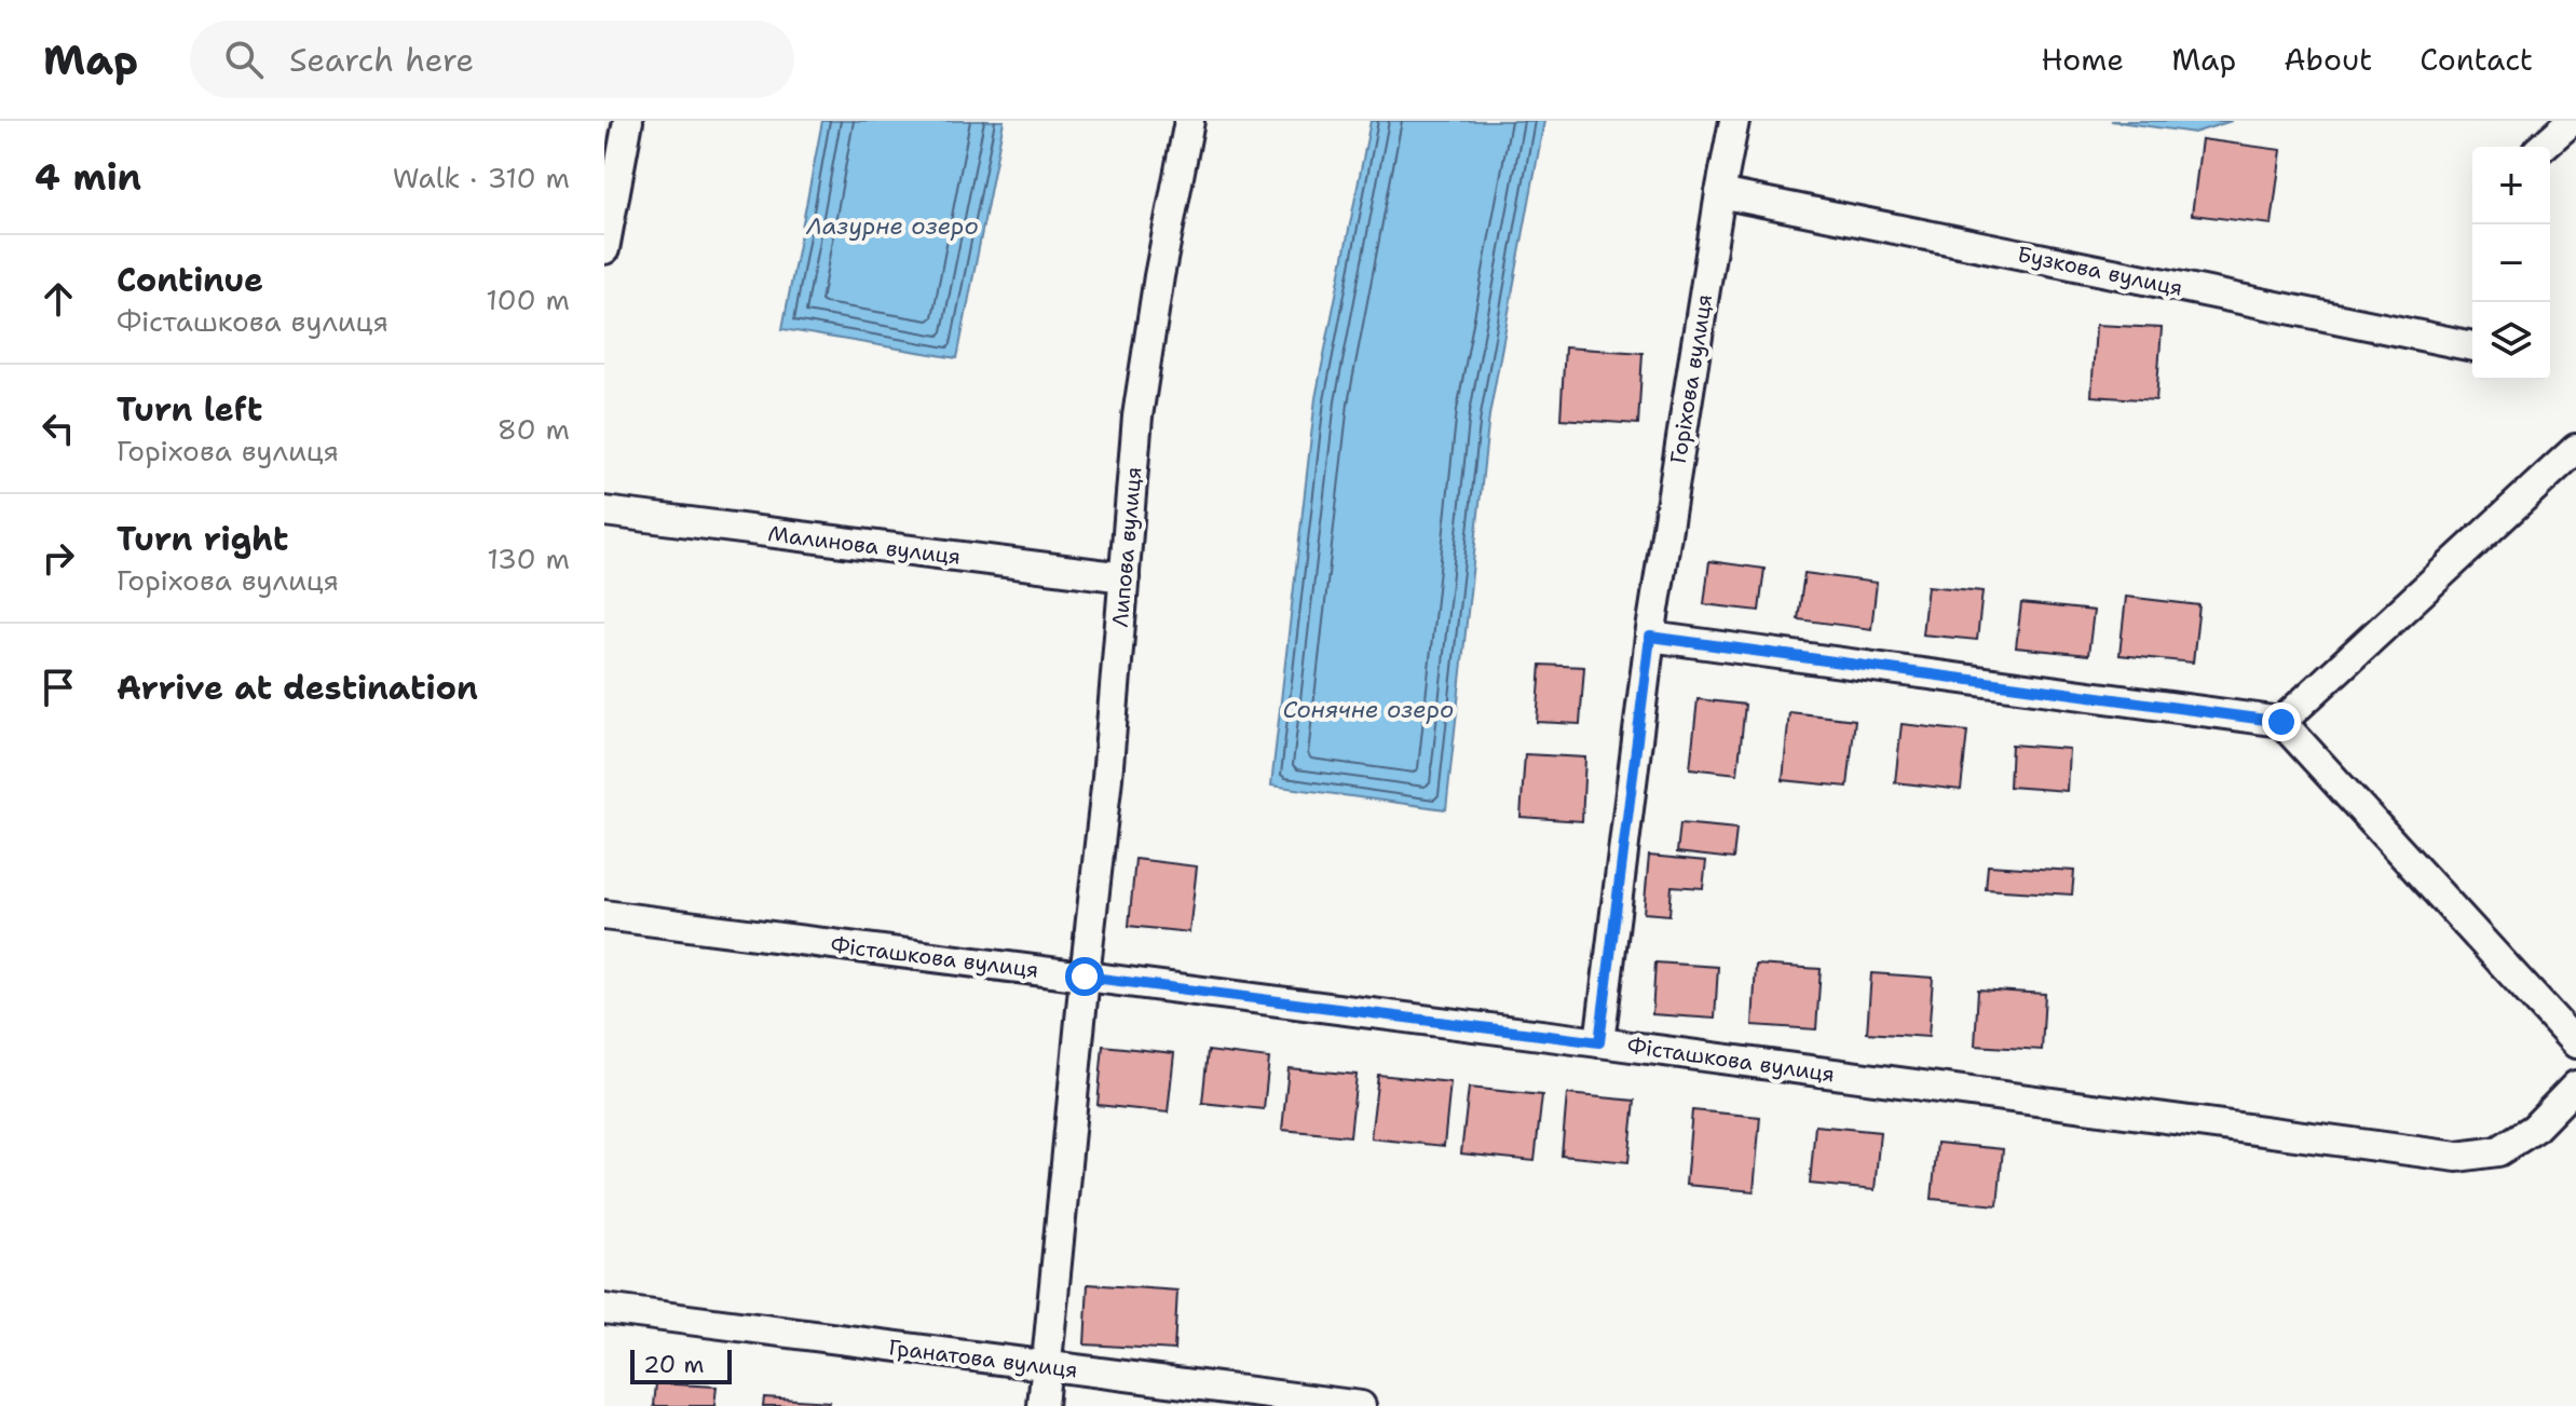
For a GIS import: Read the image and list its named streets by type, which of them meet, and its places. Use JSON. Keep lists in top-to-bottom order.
{
  "streets": {
    "street": [
      "Бузкова вулиця",
      "Горіхова вулиця",
      "Малинова вулиця",
      "Липова вулиця",
      "Фісташкова вулиця",
      "Гранатова вулиця"
    ]
  },
  "crossings": [
    ["Бузкова вулиця", "Горіхова вулиця"],
    ["Горіхова вулиця", "Фісташкова вулиця"],
    ["Малинова вулиця", "Липова вулиця"],
    ["Липова вулиця", "Фісташкова вулиця"],
    ["Липова вулиця", "Гранатова вулиця"]
  ],
  "water": ["Лазурне озеро", "Сонячне озеро"],
  "scale_bar": "20 m",
  "page": {
    "header": "Map",
    "search": "Search here",
    "nav": [
      "Home",
      "Map",
      "About",
      "Contact"
    ],
    "heading": ["4 min", "Walk · 310 m"],
    "map_buttons": ["+", "−"],
    "list": [
      ["Continue", "Фісташкова вулиця", "100 m"],
      ["Turn left", "Горіхова вулиця", "80 m"],
      ["Turn right", "Горіхова вулиця", "130 m"],
      "Arrive at destination"
    ],
    "scale": "20 m"
  }
}
